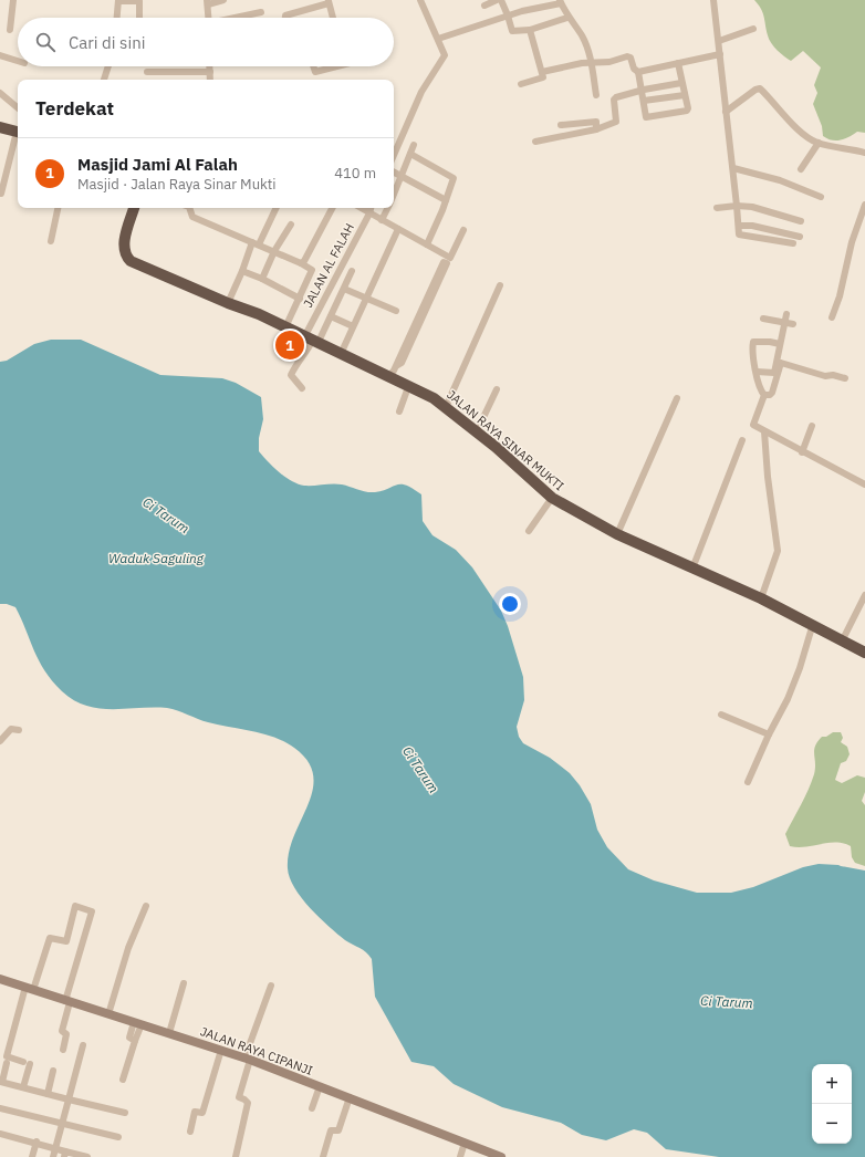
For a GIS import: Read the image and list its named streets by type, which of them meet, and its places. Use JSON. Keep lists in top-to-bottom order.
{
  "streets": {
    "highway": ["JALAN RAYA SINAR MUKTI"],
    "main road": ["JALAN RAYA CIPANJI"],
    "street": ["JALAN AL FALAH"]
  },
  "crossings": [
    ["JALAN AL FALAH", "JALAN RAYA SINAR MUKTI"]
  ],
  "water": ["Ci Tarum", "Waduk Saguling"],
  "page": {
    "search": "Cari di sini",
    "heading": "Terdekat",
    "list": [
      {
        "mark": "1",
        "name": "Masjid Jami Al Falah",
        "note": "Masjid · Jalan Raya Sinar Mukti",
        "value": "410 m"
      }
    ],
    "pins": "1",
    "map_buttons": ["+", "−"]
  }
}
